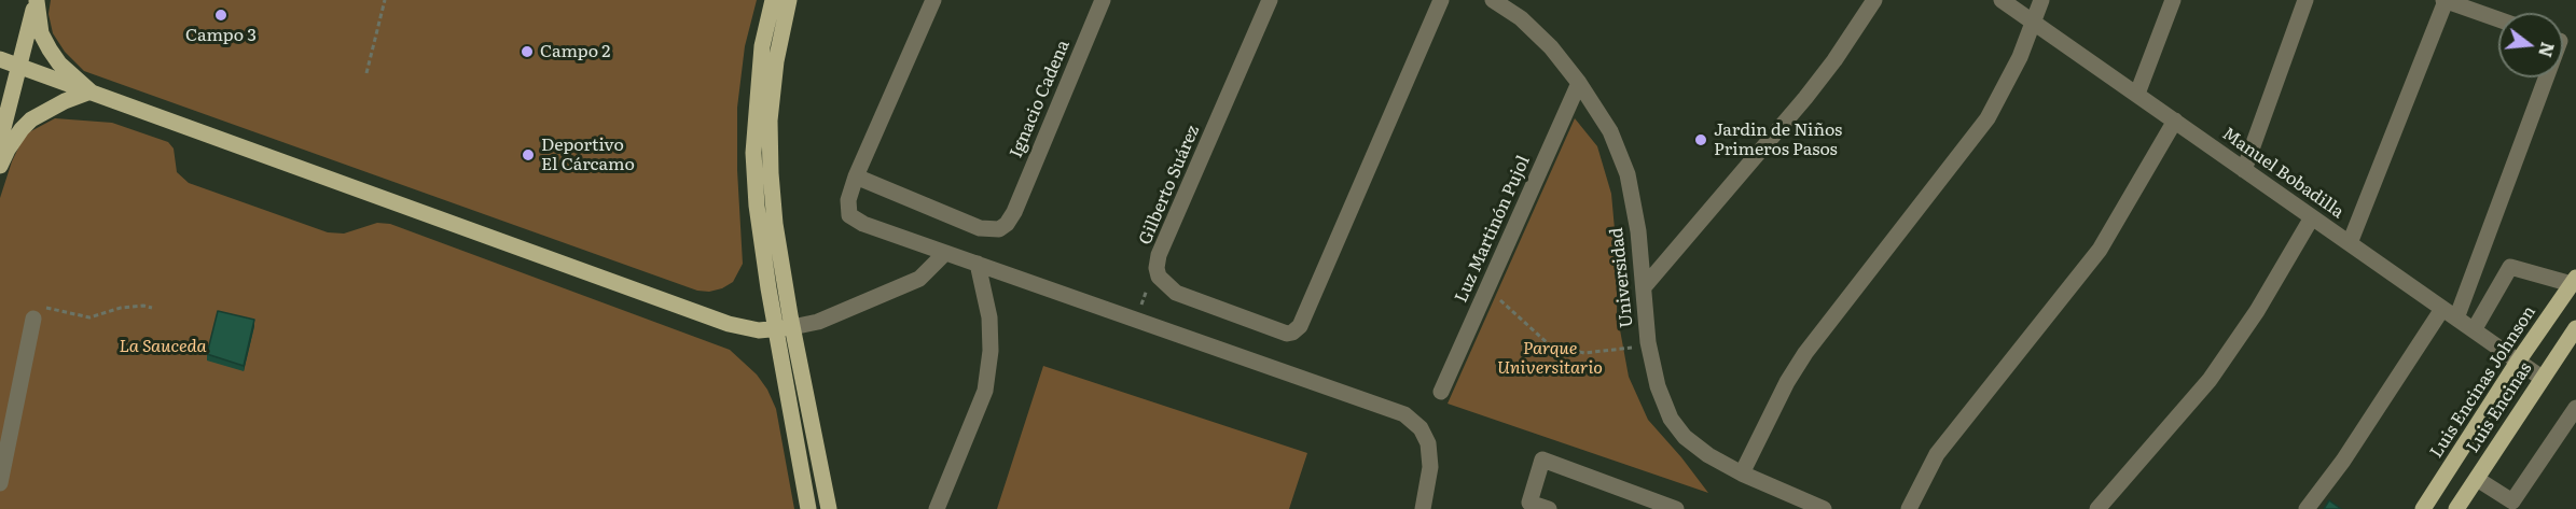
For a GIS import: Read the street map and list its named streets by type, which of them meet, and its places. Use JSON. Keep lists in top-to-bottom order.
{
  "streets": {
    "main road": ["Luis Encinas Johnson", "Luis Encinas"],
    "street": [
      "Ignacio Cadena",
      "Manuel Bobadilla",
      "Gilberto Suárez",
      "Luz Martinón Pujol",
      "Universidad"
    ]
  },
  "crossings": [
    ["Manuel Bobadilla", "Luis Encinas Johnson"],
    ["Manuel Bobadilla", "Luis Encinas"],
    ["Luz Martinón Pujol", "Universidad"]
  ],
  "parks": ["La Sauceda", "Parque Universitario"],
  "places": [
    "Campo 3",
    "Campo 2",
    "Jardin de Niños Primeros Pasos",
    "Deportivo El Cárcamo"
  ],
  "north": "right"
}
